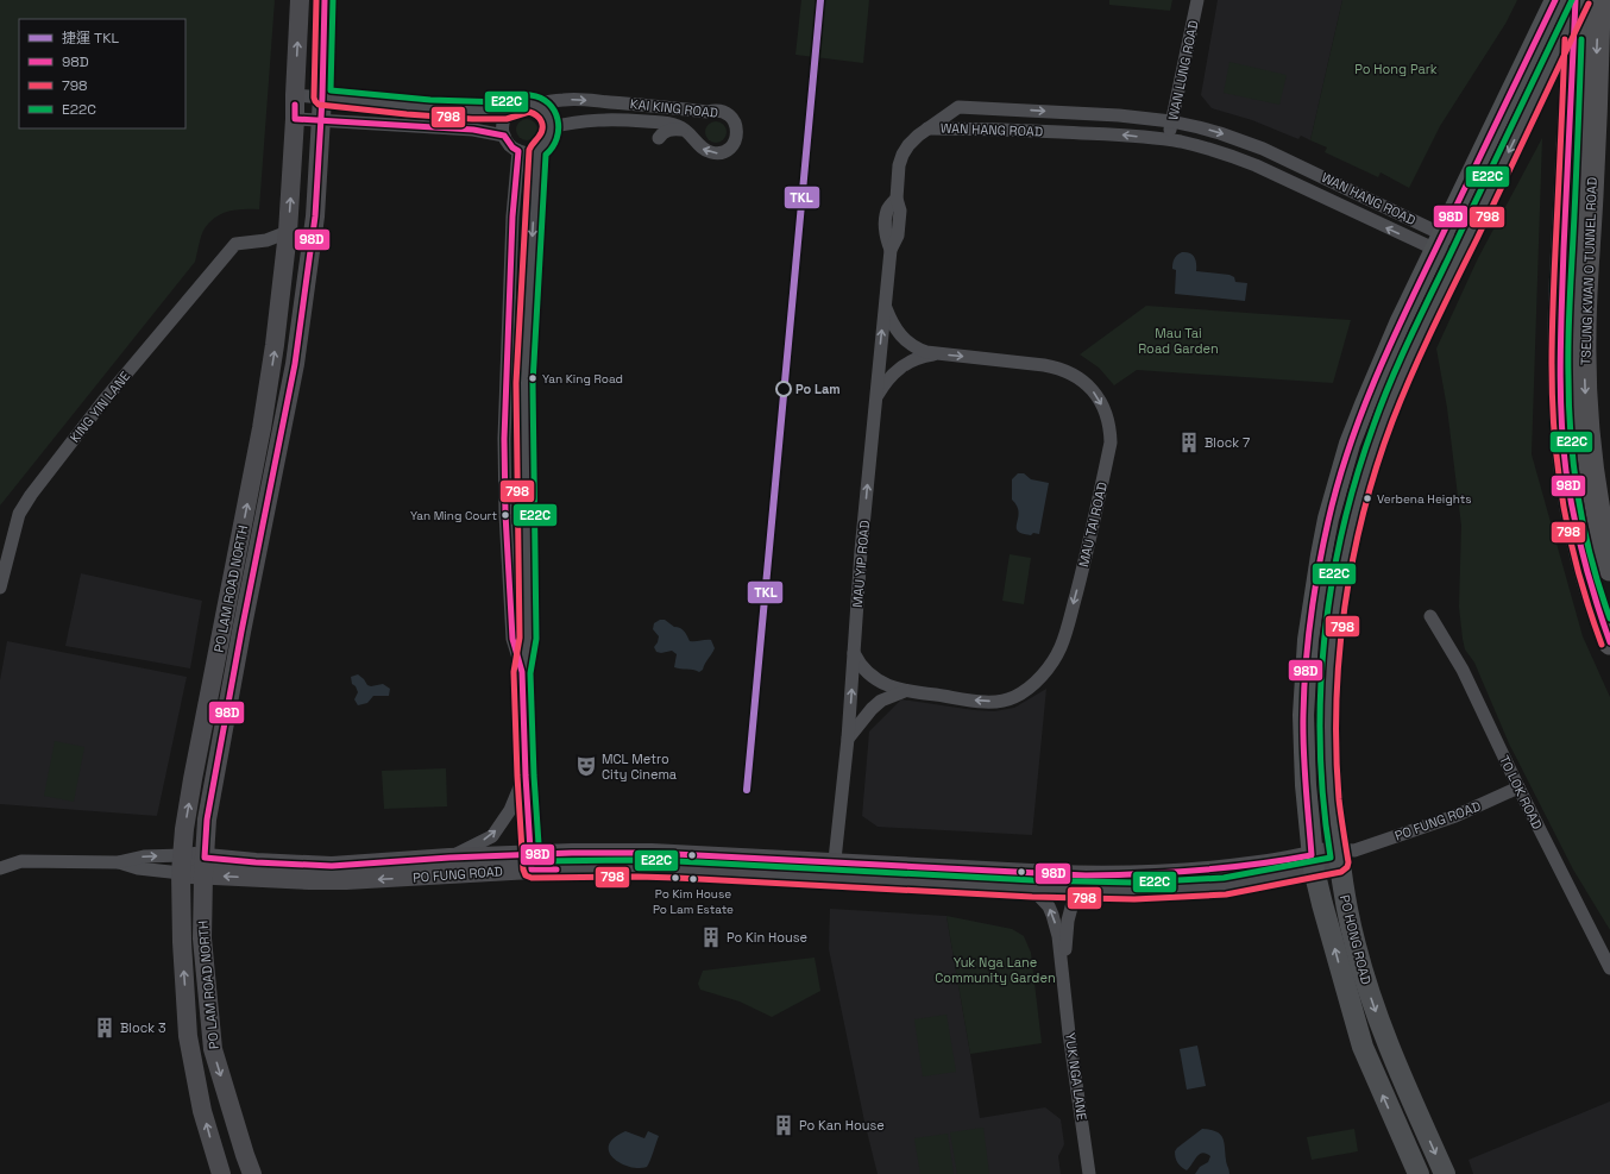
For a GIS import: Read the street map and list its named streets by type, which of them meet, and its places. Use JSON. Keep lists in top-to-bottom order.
{
  "streets": {
    "highway": ["TSEUNG KWAN O TUNNEL ROAD"],
    "main road": ["PO LAM ROAD NORTH", "PO FUNG ROAD", "PO HONG ROAD"],
    "street": [
      "WAN LUNG ROAD",
      "KAI KING ROAD",
      "WAN HANG ROAD",
      "KING YIN LANE",
      "MAU TAI ROAD",
      "MAU YIP ROAD",
      "TO LOK ROAD",
      "YUK NGA LANE"
    ]
  },
  "crossings": [
    ["WAN LUNG ROAD", "WAN HANG ROAD"],
    ["KAI KING ROAD", "PO LAM ROAD NORTH"],
    ["WAN HANG ROAD", "MAU YIP ROAD"],
    ["WAN HANG ROAD", "PO HONG ROAD"],
    ["KING YIN LANE", "PO LAM ROAD NORTH"],
    ["MAU TAI ROAD", "MAU YIP ROAD"],
    ["MAU YIP ROAD", "PO FUNG ROAD"],
    ["PO LAM ROAD NORTH", "PO FUNG ROAD"],
    ["TO LOK ROAD", "PO FUNG ROAD"],
    ["PO FUNG ROAD", "PO HONG ROAD"],
    ["PO FUNG ROAD", "YUK NGA LANE"]
  ],
  "one_way": ["MAU YIP ROAD"],
  "parks": ["Po Hong Park", "Mau Tai Road Garden", "Yuk Nga Lane Community Garden"],
  "places": {
    "other": [
      "Yan King Road",
      "Po Lam",
      "Verbena Heights",
      "Yan Ming Court",
      "Po Kim House Po Lam Estate"
    ],
    "building": [
      "Block 7",
      "Po Kin House",
      "Block 3",
      "Po Kan House"
    ],
    "theatre": ["MCL Metro City Cinema"]
  },
  "lines": [
    "metro line TKL",
    "transit line 98D",
    "transit line 798",
    "transit line E22C"
  ],
  "legend": [
    "捷運 TKL",
    "98D",
    "798",
    "E22C"
  ]
}
